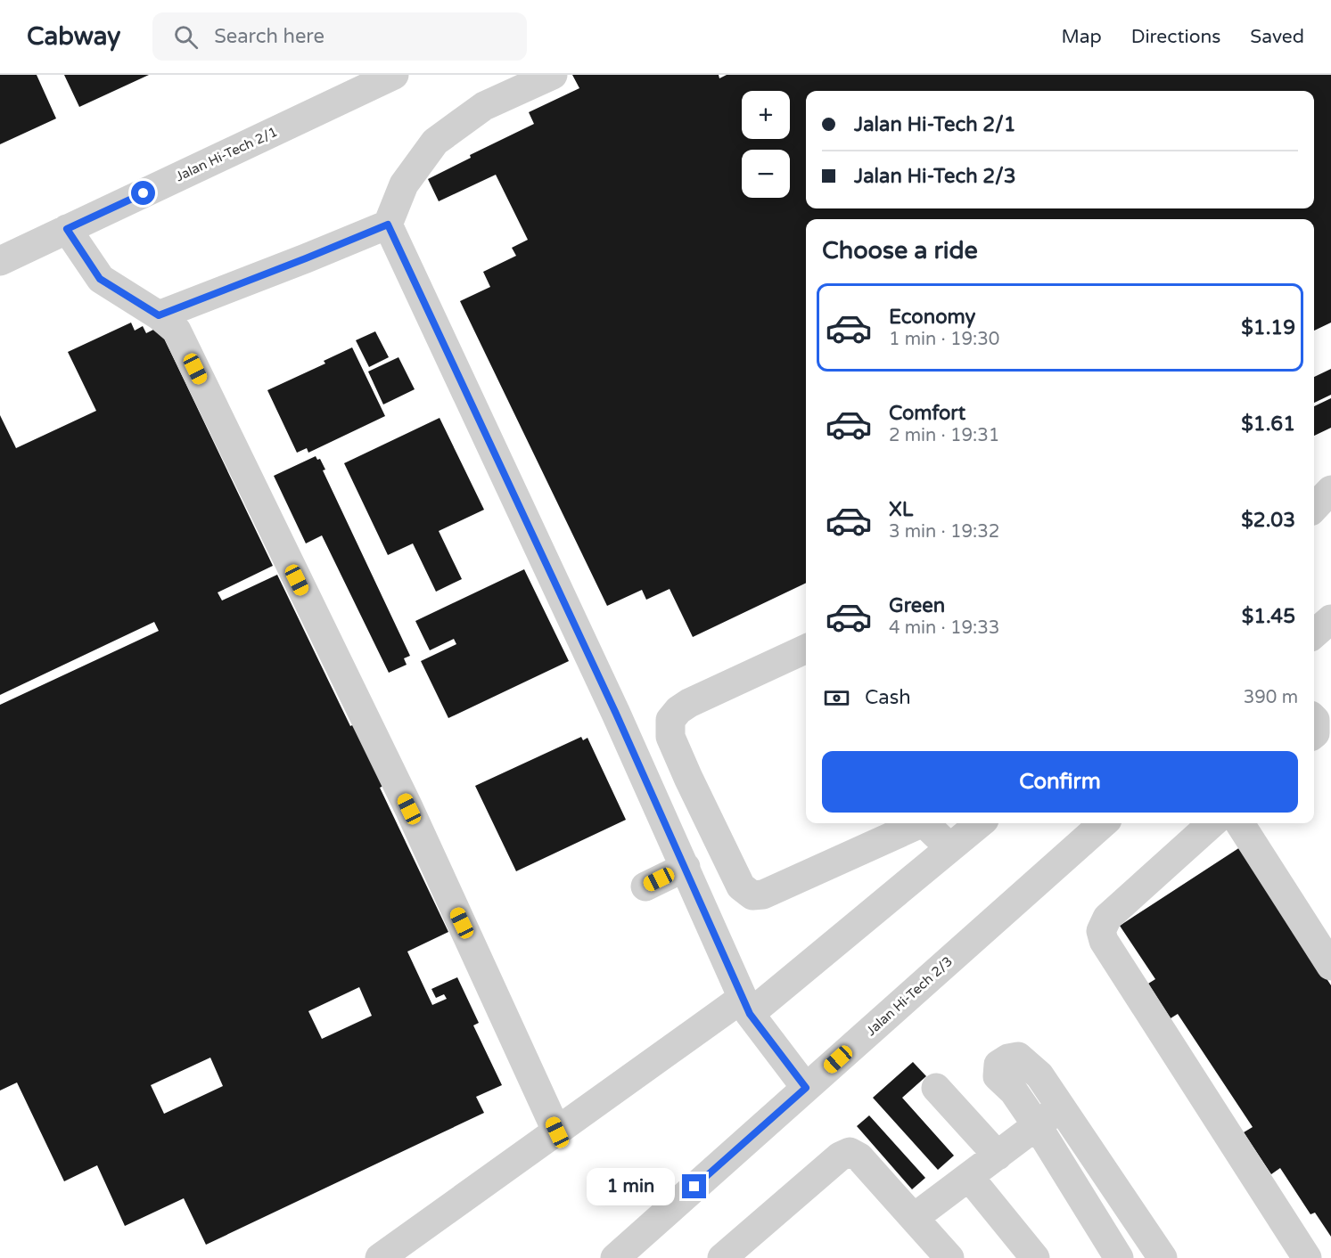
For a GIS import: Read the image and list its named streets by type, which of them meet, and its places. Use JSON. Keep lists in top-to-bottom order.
{
  "streets": {
    "street": ["Jalan Hi-Tech 2/1", "Jalan Hi-Tech 2/3"]
  },
  "page": {
    "header": "Cabway",
    "search": "Search here",
    "nav": ["Map", "Directions", "Saved"],
    "map_buttons": ["+", "−"],
    "banner": ["Jalan Hi-Tech 2/1", "Jalan Hi-Tech 2/3"],
    "heading": "Choose a ride",
    "list": [
      {
        "name": "Economy",
        "note": "1 min · 19:30",
        "value": "$1.19"
      },
      {
        "name": "Comfort",
        "note": "2 min · 19:31",
        "value": "$1.61"
      },
      {
        "name": "XL",
        "note": "3 min · 19:32",
        "value": "$2.03"
      },
      {
        "name": "Green",
        "note": "4 min · 19:33",
        "value": "$1.45"
      }
    ],
    "pay": ["Cash", "390 m"],
    "buttons": "Confirm",
    "bubble": "1 min"
  }
}
